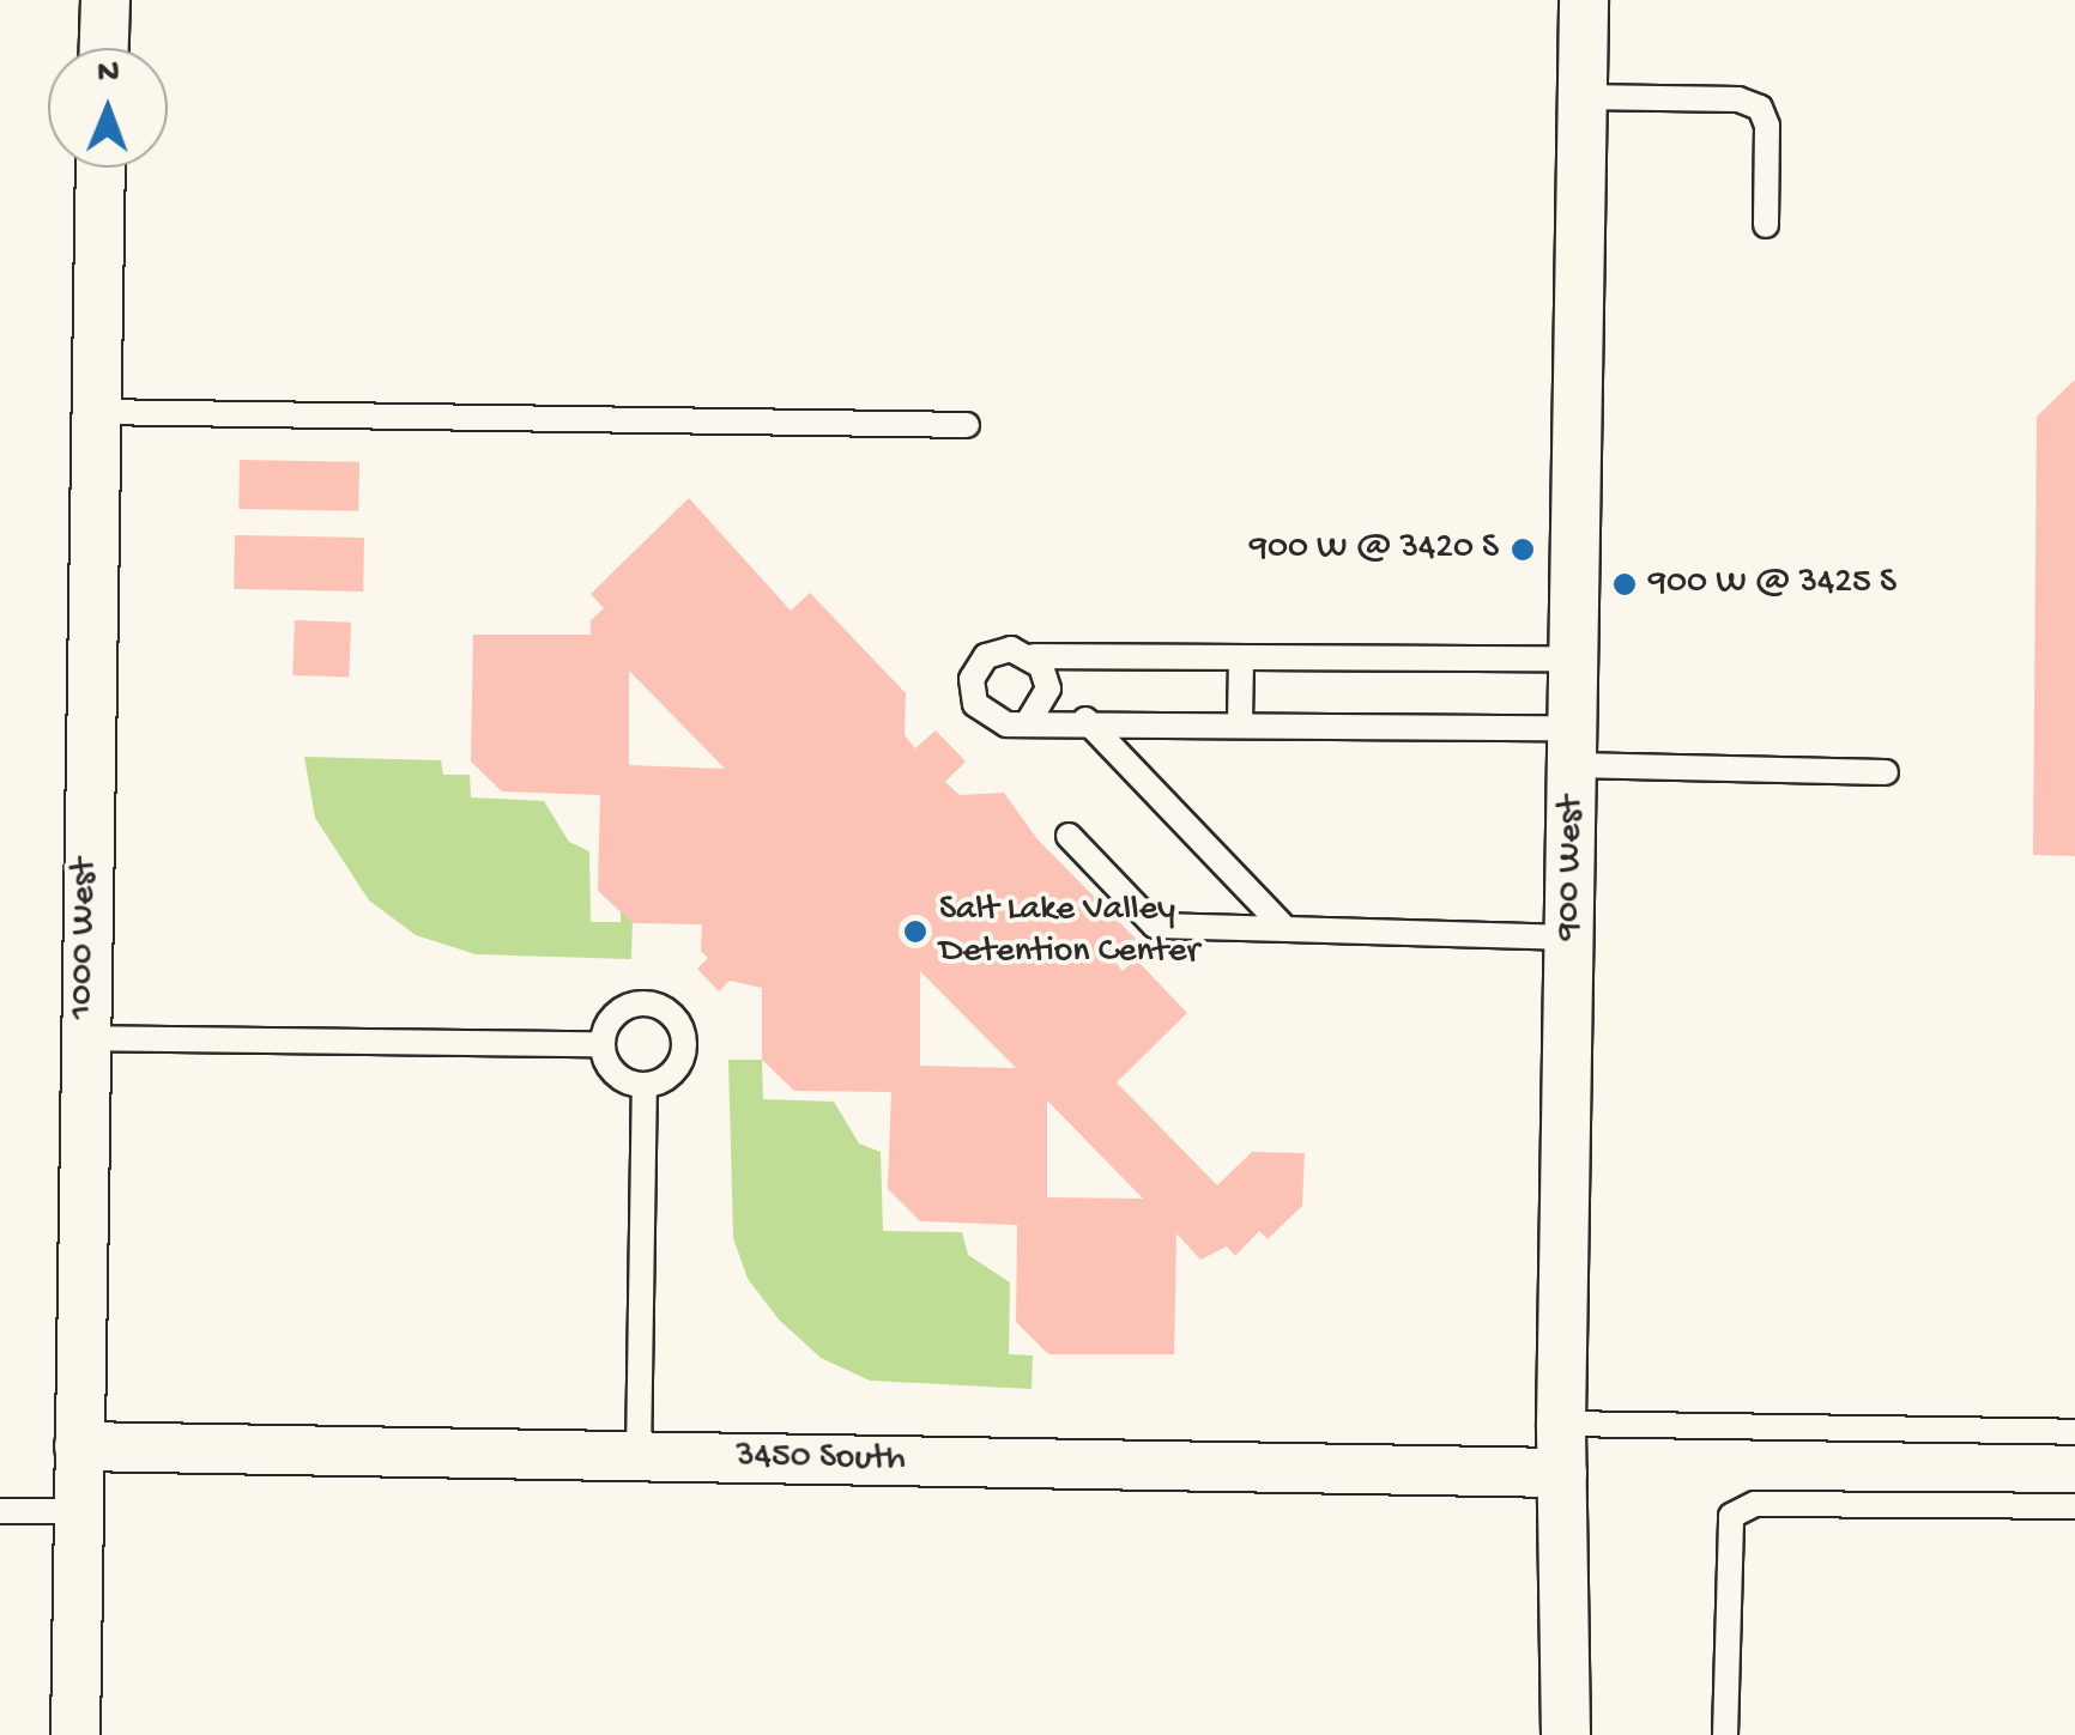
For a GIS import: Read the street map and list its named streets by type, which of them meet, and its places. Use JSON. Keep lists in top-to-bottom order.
{
  "streets": {
    "street": ["900 West", "1000 West", "3450 South"]
  },
  "crossings": [
    ["900 West", "3450 South"],
    ["1000 West", "3450 South"]
  ],
  "places": ["900 W @ 3420 S", "900 W @ 3425 S", "Salt Lake Valley Detention Center"],
  "north": "top"
}
